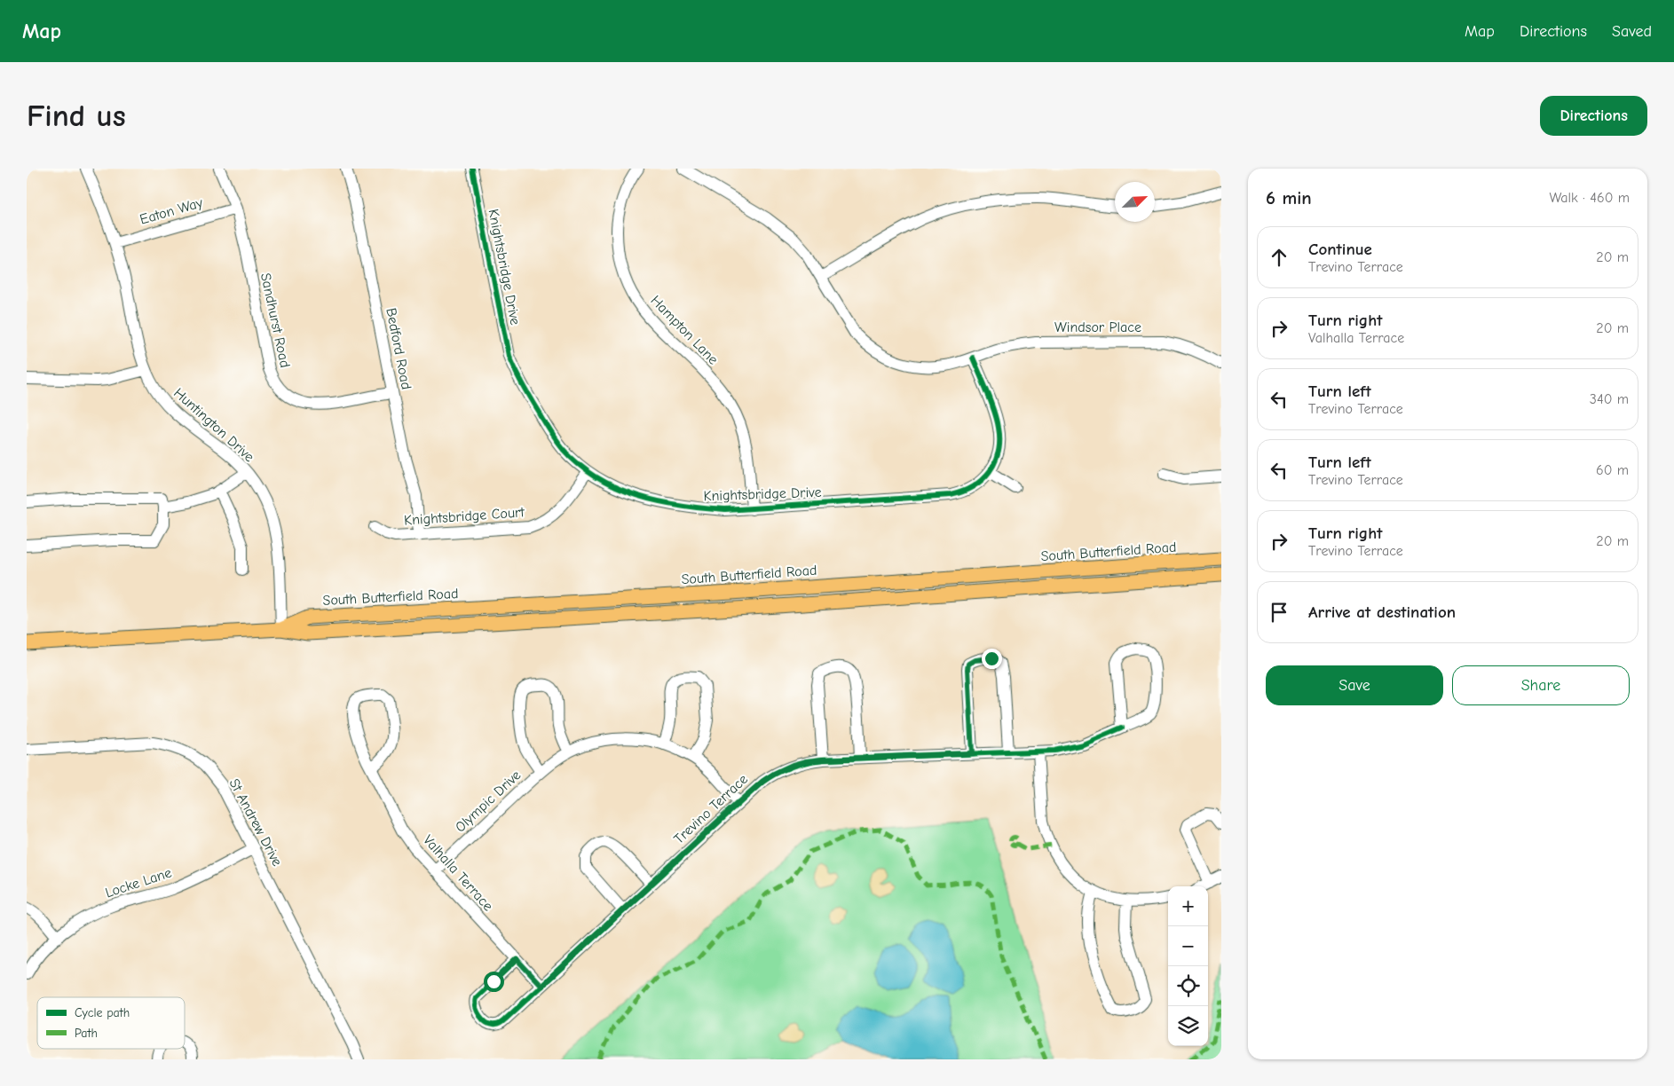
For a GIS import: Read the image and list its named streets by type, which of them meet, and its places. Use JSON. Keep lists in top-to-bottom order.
{
  "streets": {
    "main road": ["South Butterfield Road"],
    "street": [
      "Eaton Way",
      "Knightsbridge Drive",
      "Sandhurst Road",
      "Windsor Place",
      "Hampton Lane",
      "Bedford Road",
      "Huntington Drive",
      "Knightsbridge Court",
      "Olympic Drive",
      "Trevino Terrace",
      "St Andrew Drive",
      "Valhalla Terrace",
      "Locke Lane"
    ]
  },
  "crossings": [
    ["Eaton Way", "Sandhurst Road"],
    ["Eaton Way", "Huntington Drive"],
    ["Knightsbridge Drive", "Hampton Lane"],
    ["Knightsbridge Drive", "Knightsbridge Court"],
    ["Sandhurst Road", "Bedford Road"],
    ["Bedford Road", "Knightsbridge Court"],
    ["Huntington Drive", "South Butterfield Road"],
    ["Olympic Drive", "Trevino Terrace"],
    ["Olympic Drive", "Valhalla Terrace"],
    ["Trevino Terrace", "Valhalla Terrace"],
    ["St Andrew Drive", "Locke Lane"]
  ],
  "legend": ["Cycle path", "Path"],
  "north": "top right",
  "page": {
    "header": "Map",
    "nav": ["Map", "Directions", "Saved"],
    "buttons": [
      "Directions",
      ["Save", "Share"]
    ],
    "title": "Find us",
    "heading": ["6 min", "Walk · 460 m"],
    "list": [
      ["Continue", "Trevino Terrace", "20 m"],
      ["Turn right", "Valhalla Terrace", "20 m"],
      ["Turn left", "Trevino Terrace", "340 m"],
      ["Turn left", "Trevino Terrace", "60 m"],
      ["Turn right", "Trevino Terrace", "20 m"],
      "Arrive at destination"
    ],
    "map_buttons": ["+", "−"]
  }
}
